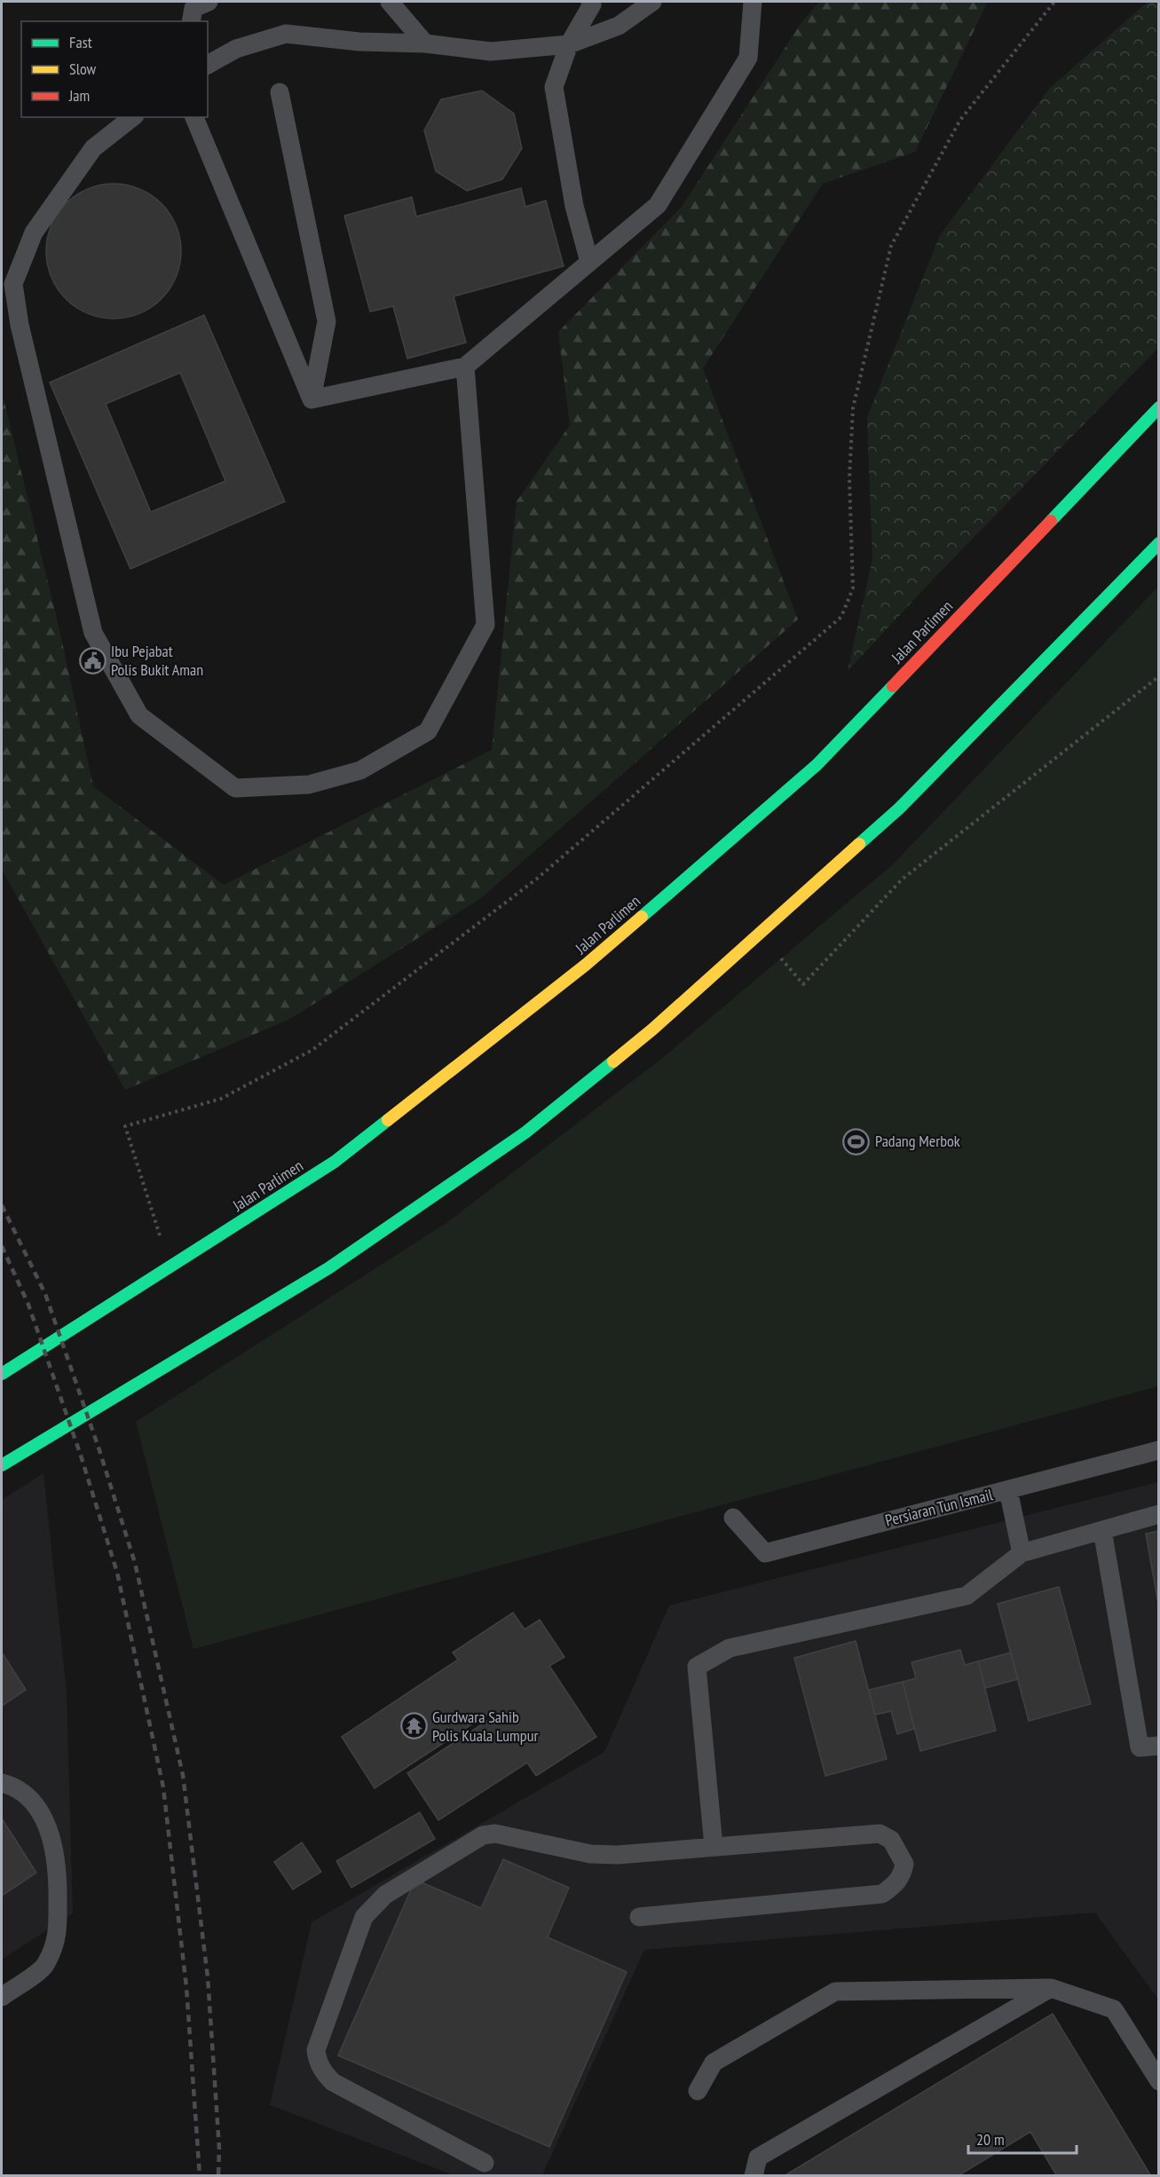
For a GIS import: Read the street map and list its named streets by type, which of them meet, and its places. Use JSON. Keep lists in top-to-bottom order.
{
  "streets": {
    "street": ["Jalan Parlimen"],
    "lane": ["Persiaran Tun Ismail"]
  },
  "places": {
    "public building": ["Ibu Pejabat Polis Bukit Aman"],
    "sports": ["Padang Merbok"],
    "temple": ["Gurdwara Sahib Polis Kuala Lumpur"]
  },
  "legend": ["Fast", "Slow", "Jam"],
  "scale_bar": "20 m"
}
